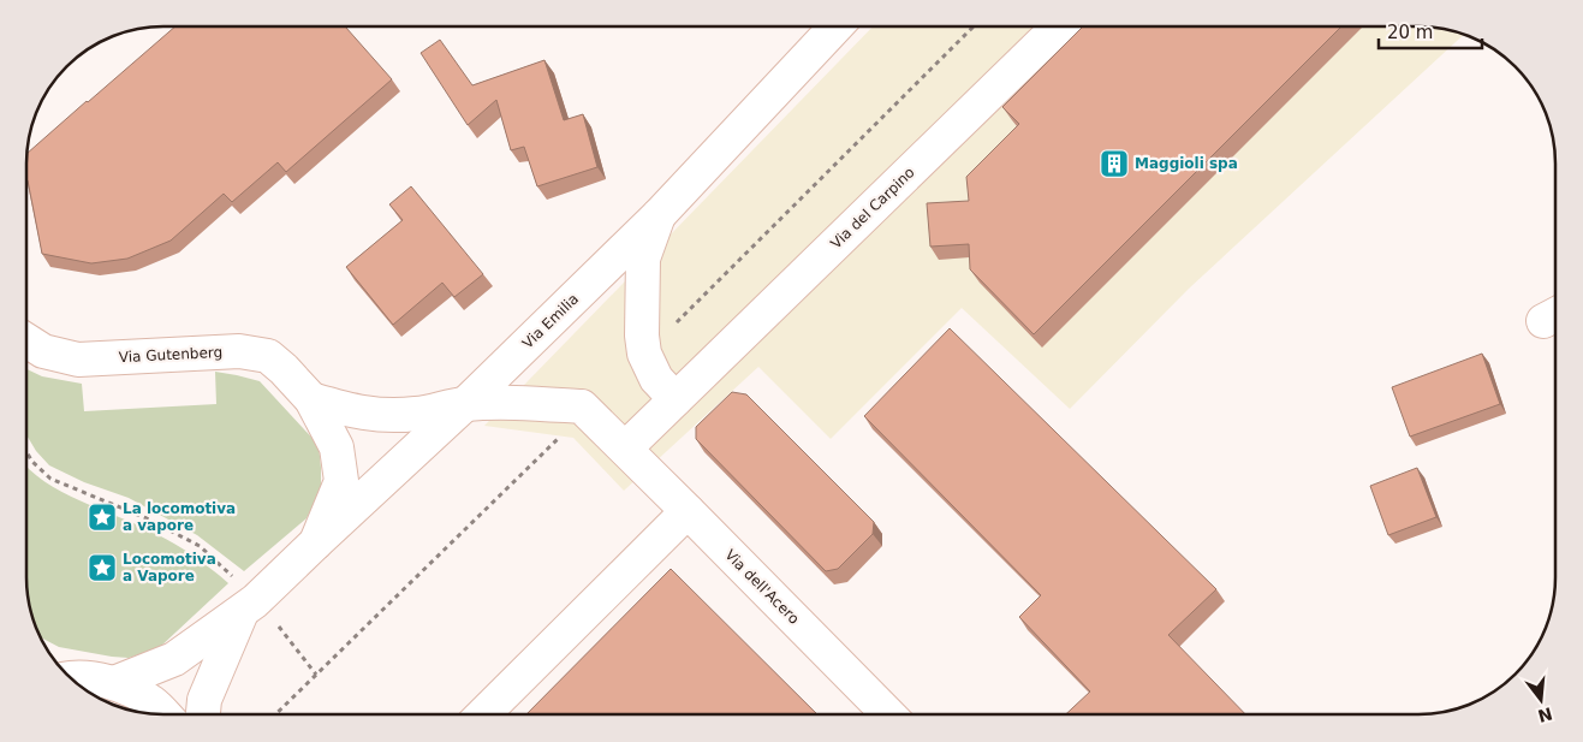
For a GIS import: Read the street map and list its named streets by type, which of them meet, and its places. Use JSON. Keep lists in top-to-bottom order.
{
  "streets": {
    "street": [
      "Via del Carpino",
      "Via Emilia",
      "Via Gutenberg",
      "Via dell'Acero"
    ]
  },
  "crossings": [
    ["Via Emilia", "Via Gutenberg"],
    ["Via Emilia", "Via dell'Acero"]
  ],
  "places": {
    "building": ["Maggioli spa"],
    "place": ["La locomotiva a vapore", "Locomotiva a Vapore"]
  },
  "scale_bar": "20 m",
  "north": "bottom"
}
